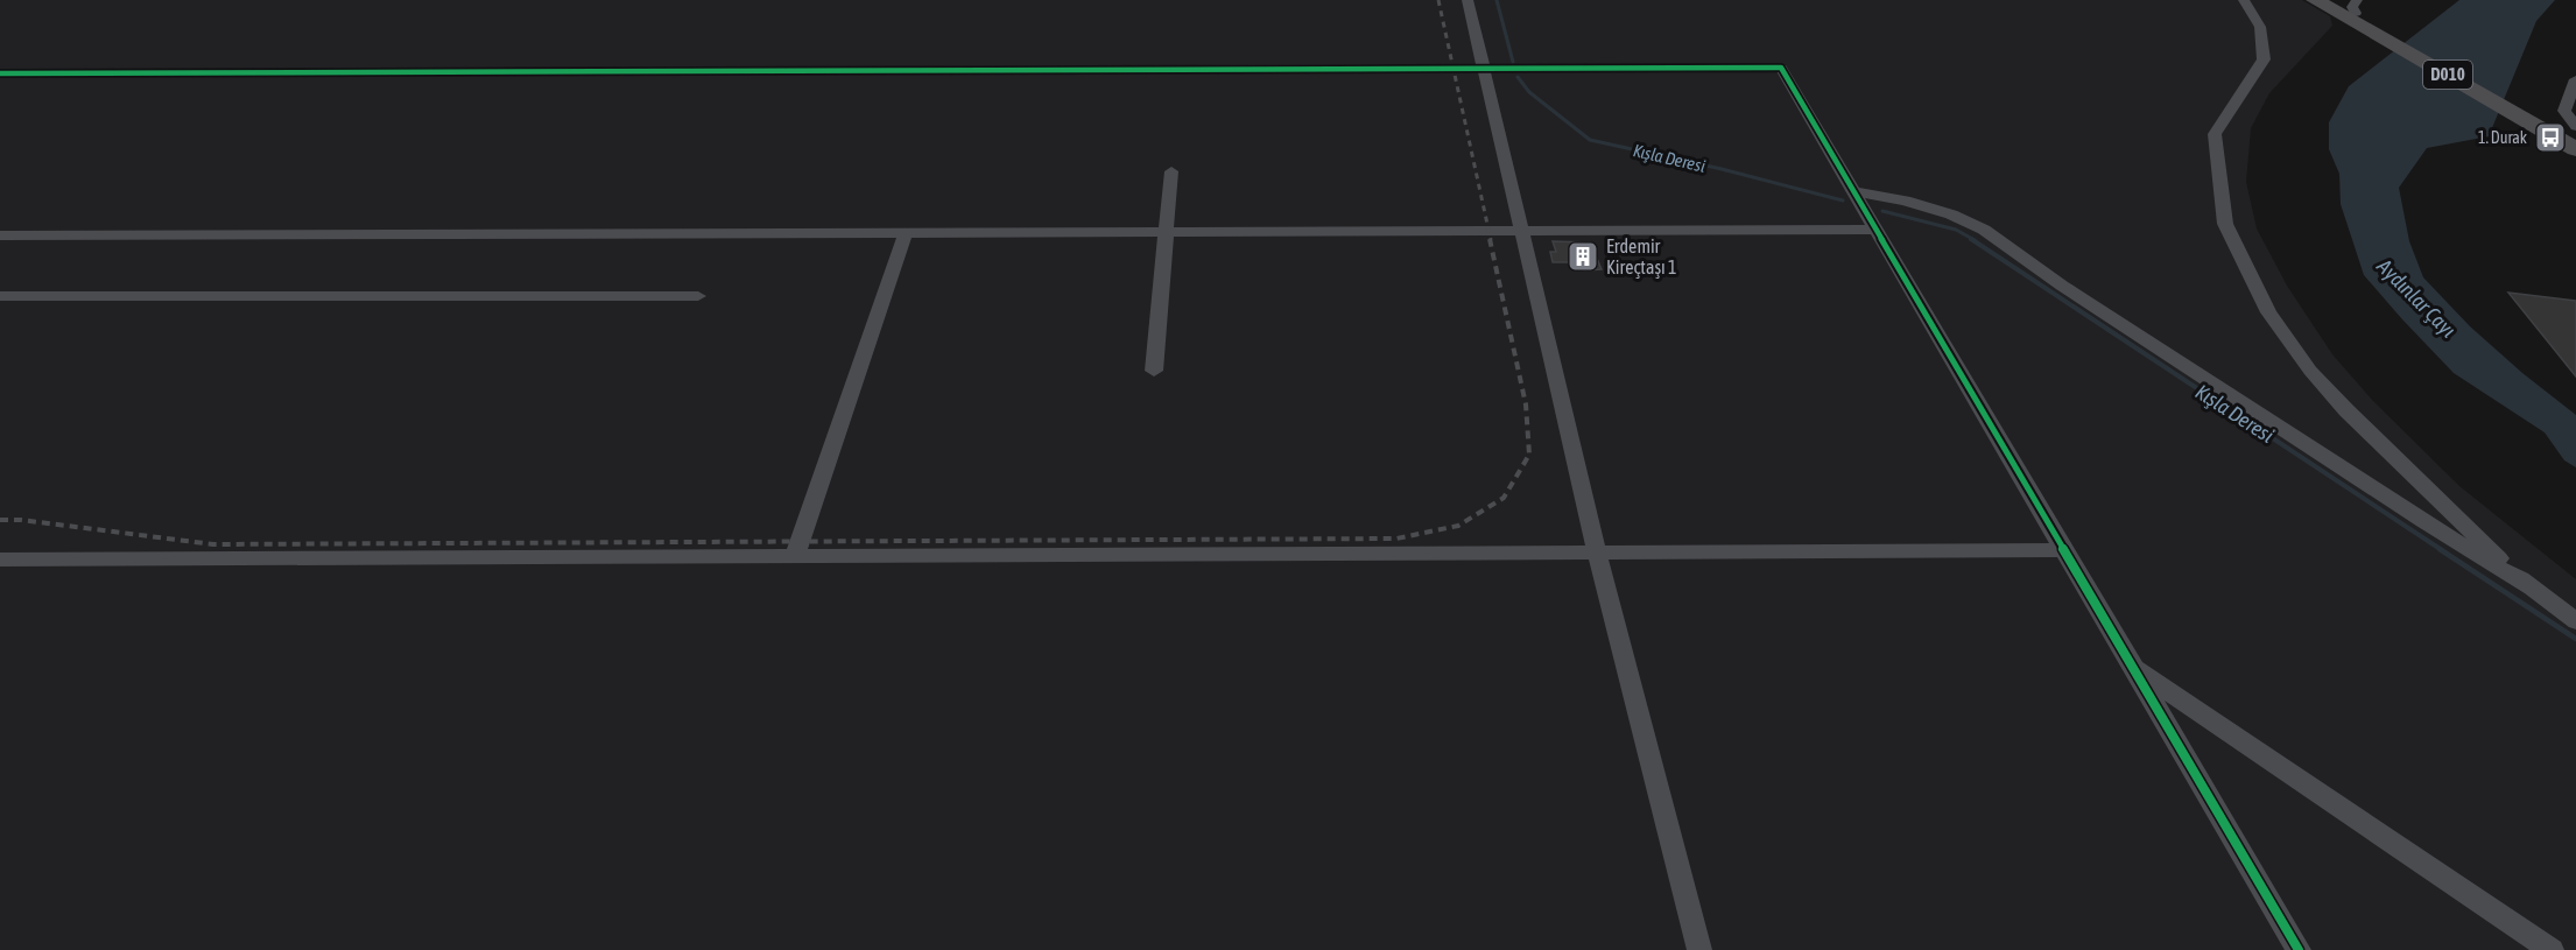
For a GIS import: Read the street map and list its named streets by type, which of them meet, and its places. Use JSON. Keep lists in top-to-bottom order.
{
  "streets": {
    "highway": ["D010"]
  },
  "water": ["Kışla Deresi", "Aydınlar Çayı"],
  "places": {
    "bus stop": ["1. Durak"],
    "building": ["Erdemir Kireçtaşı 1"]
  }
}
